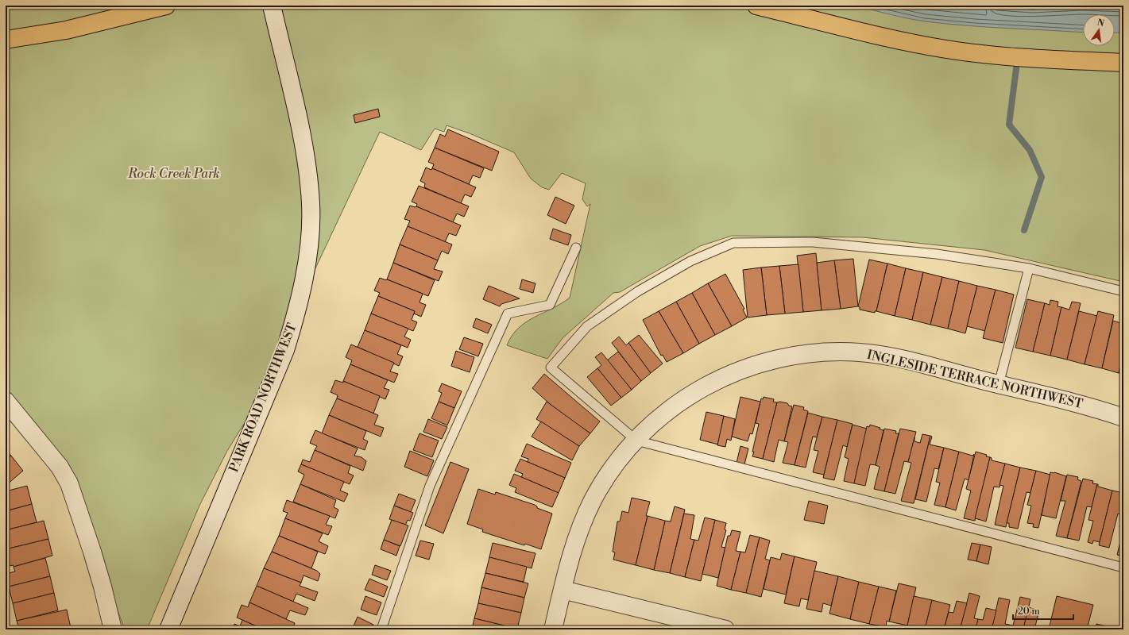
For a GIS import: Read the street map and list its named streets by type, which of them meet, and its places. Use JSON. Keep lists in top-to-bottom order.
{
  "streets": {
    "street": ["INGLESIDE TERRACE NORTHWEST", "PARK ROAD NORTHWEST"]
  },
  "parks": ["Rock Creek Park"],
  "scale_bar": "20 m",
  "north": "top"
}
